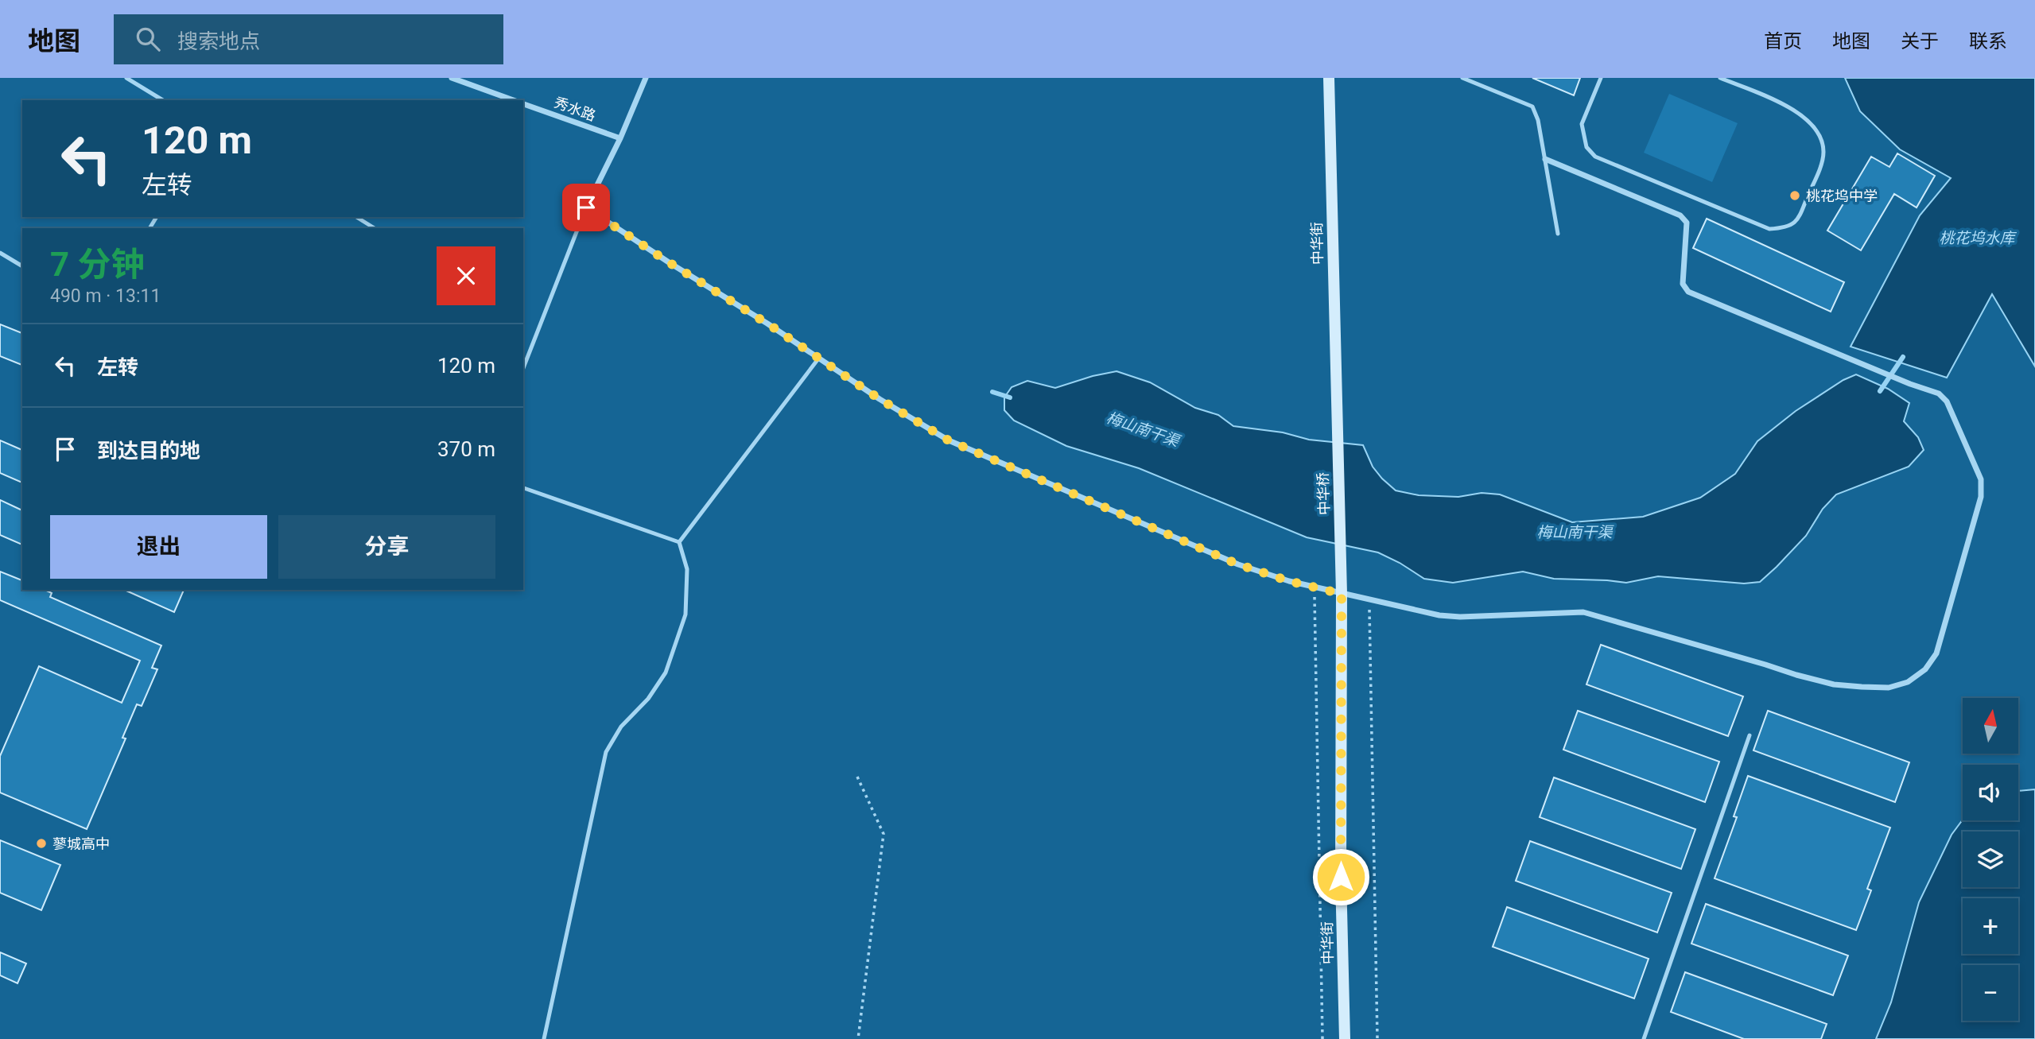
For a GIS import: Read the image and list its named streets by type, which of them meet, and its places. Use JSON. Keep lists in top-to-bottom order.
{
  "streets": {
    "main road": ["中华街", "中华桥"],
    "street": ["秀水路"]
  },
  "crossings": [
    ["中华街", "中华桥"]
  ],
  "water": ["桃花坞水库", "梅山南干渠"],
  "places": ["桃花坞中学", "蓼城高中"],
  "north": "top",
  "page": {
    "header": "地图",
    "search": "搜索地点",
    "nav": [
      "首页",
      "地图",
      "关于",
      "联系"
    ],
    "turn": ["120 m", "左转"],
    "heading": ["7 分钟", "490 m · 13:11"],
    "list": [
      {
        "name": "左转",
        "value": "120 m"
      },
      {
        "name": "到达目的地",
        "value": "370 m"
      }
    ],
    "buttons": ["退出", "分享"],
    "map_buttons": ["+", "−"]
  }
}
